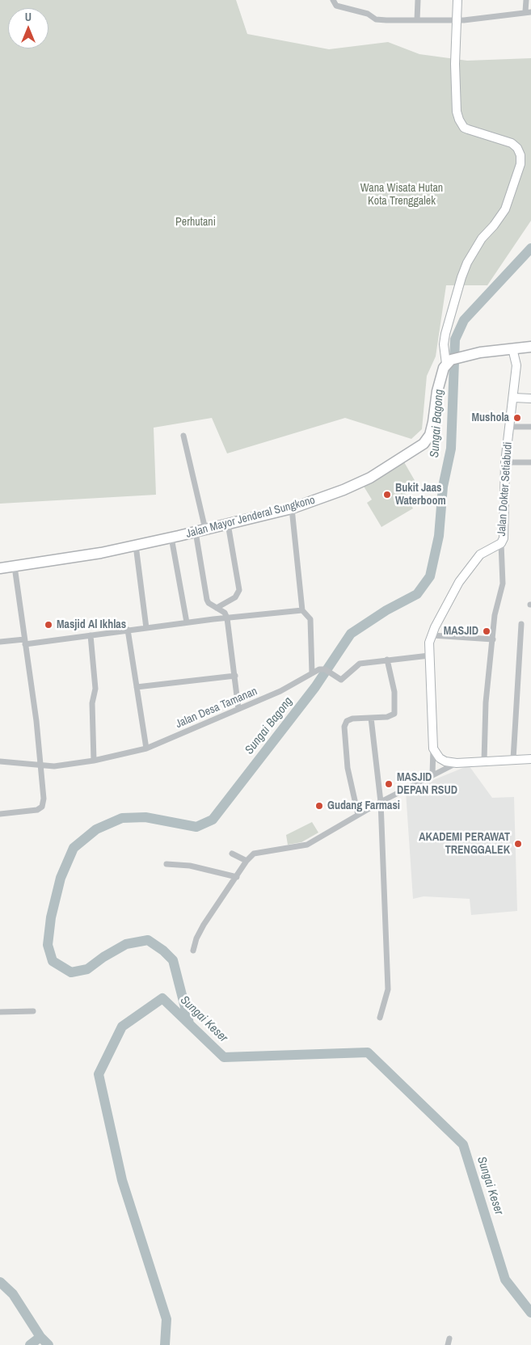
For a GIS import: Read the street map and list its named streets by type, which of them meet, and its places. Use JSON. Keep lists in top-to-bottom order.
{
  "streets": {
    "highway": ["Jalan Mayor Jenderal Sungkono"],
    "street": ["Jalan Dokter Setiabudi", "Jalan Desa Tamanan"]
  },
  "crossings": [
    ["Jalan Dokter Setiabudi", "Jalan Desa Tamanan"]
  ],
  "water": ["Sungai Bagong", "Sungai Keser"],
  "parks": ["Wana Wisata Hutan Kota Trenggalek", "Perhutani"],
  "places": [
    "Mushola",
    "Bukit Jaas Waterboom",
    "Masjid Al Ikhlas",
    "MASJID",
    "MASJID DEPAN RSUD",
    "Gudang Farmasi",
    "AKADEMI PERAWAT TRENGGALEK"
  ],
  "north": "top"
}
